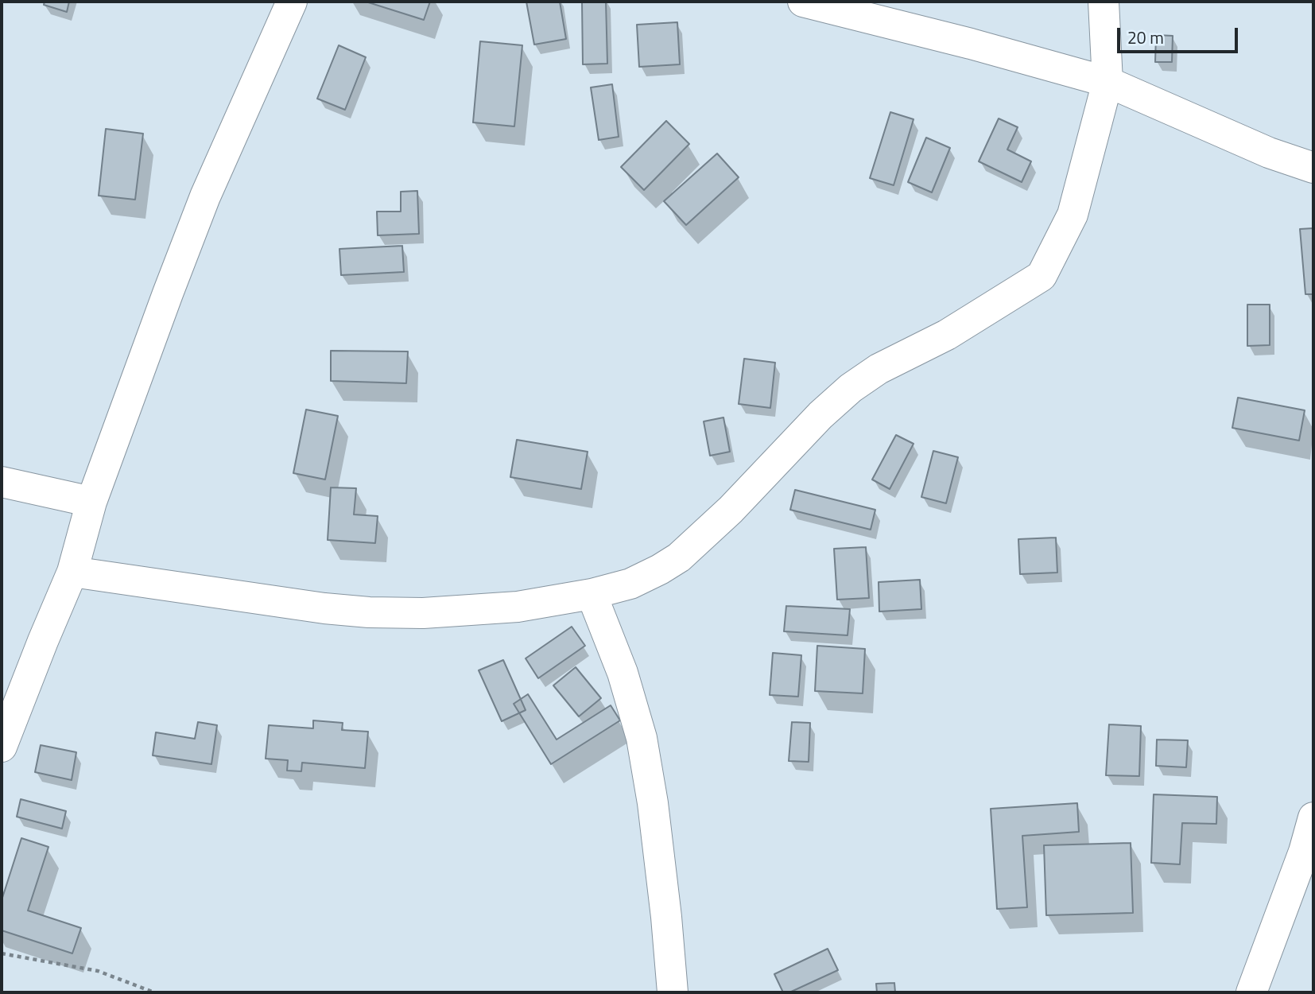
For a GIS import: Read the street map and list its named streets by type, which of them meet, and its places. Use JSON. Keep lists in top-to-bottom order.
{
  "scale_bar": "20 m"
}
